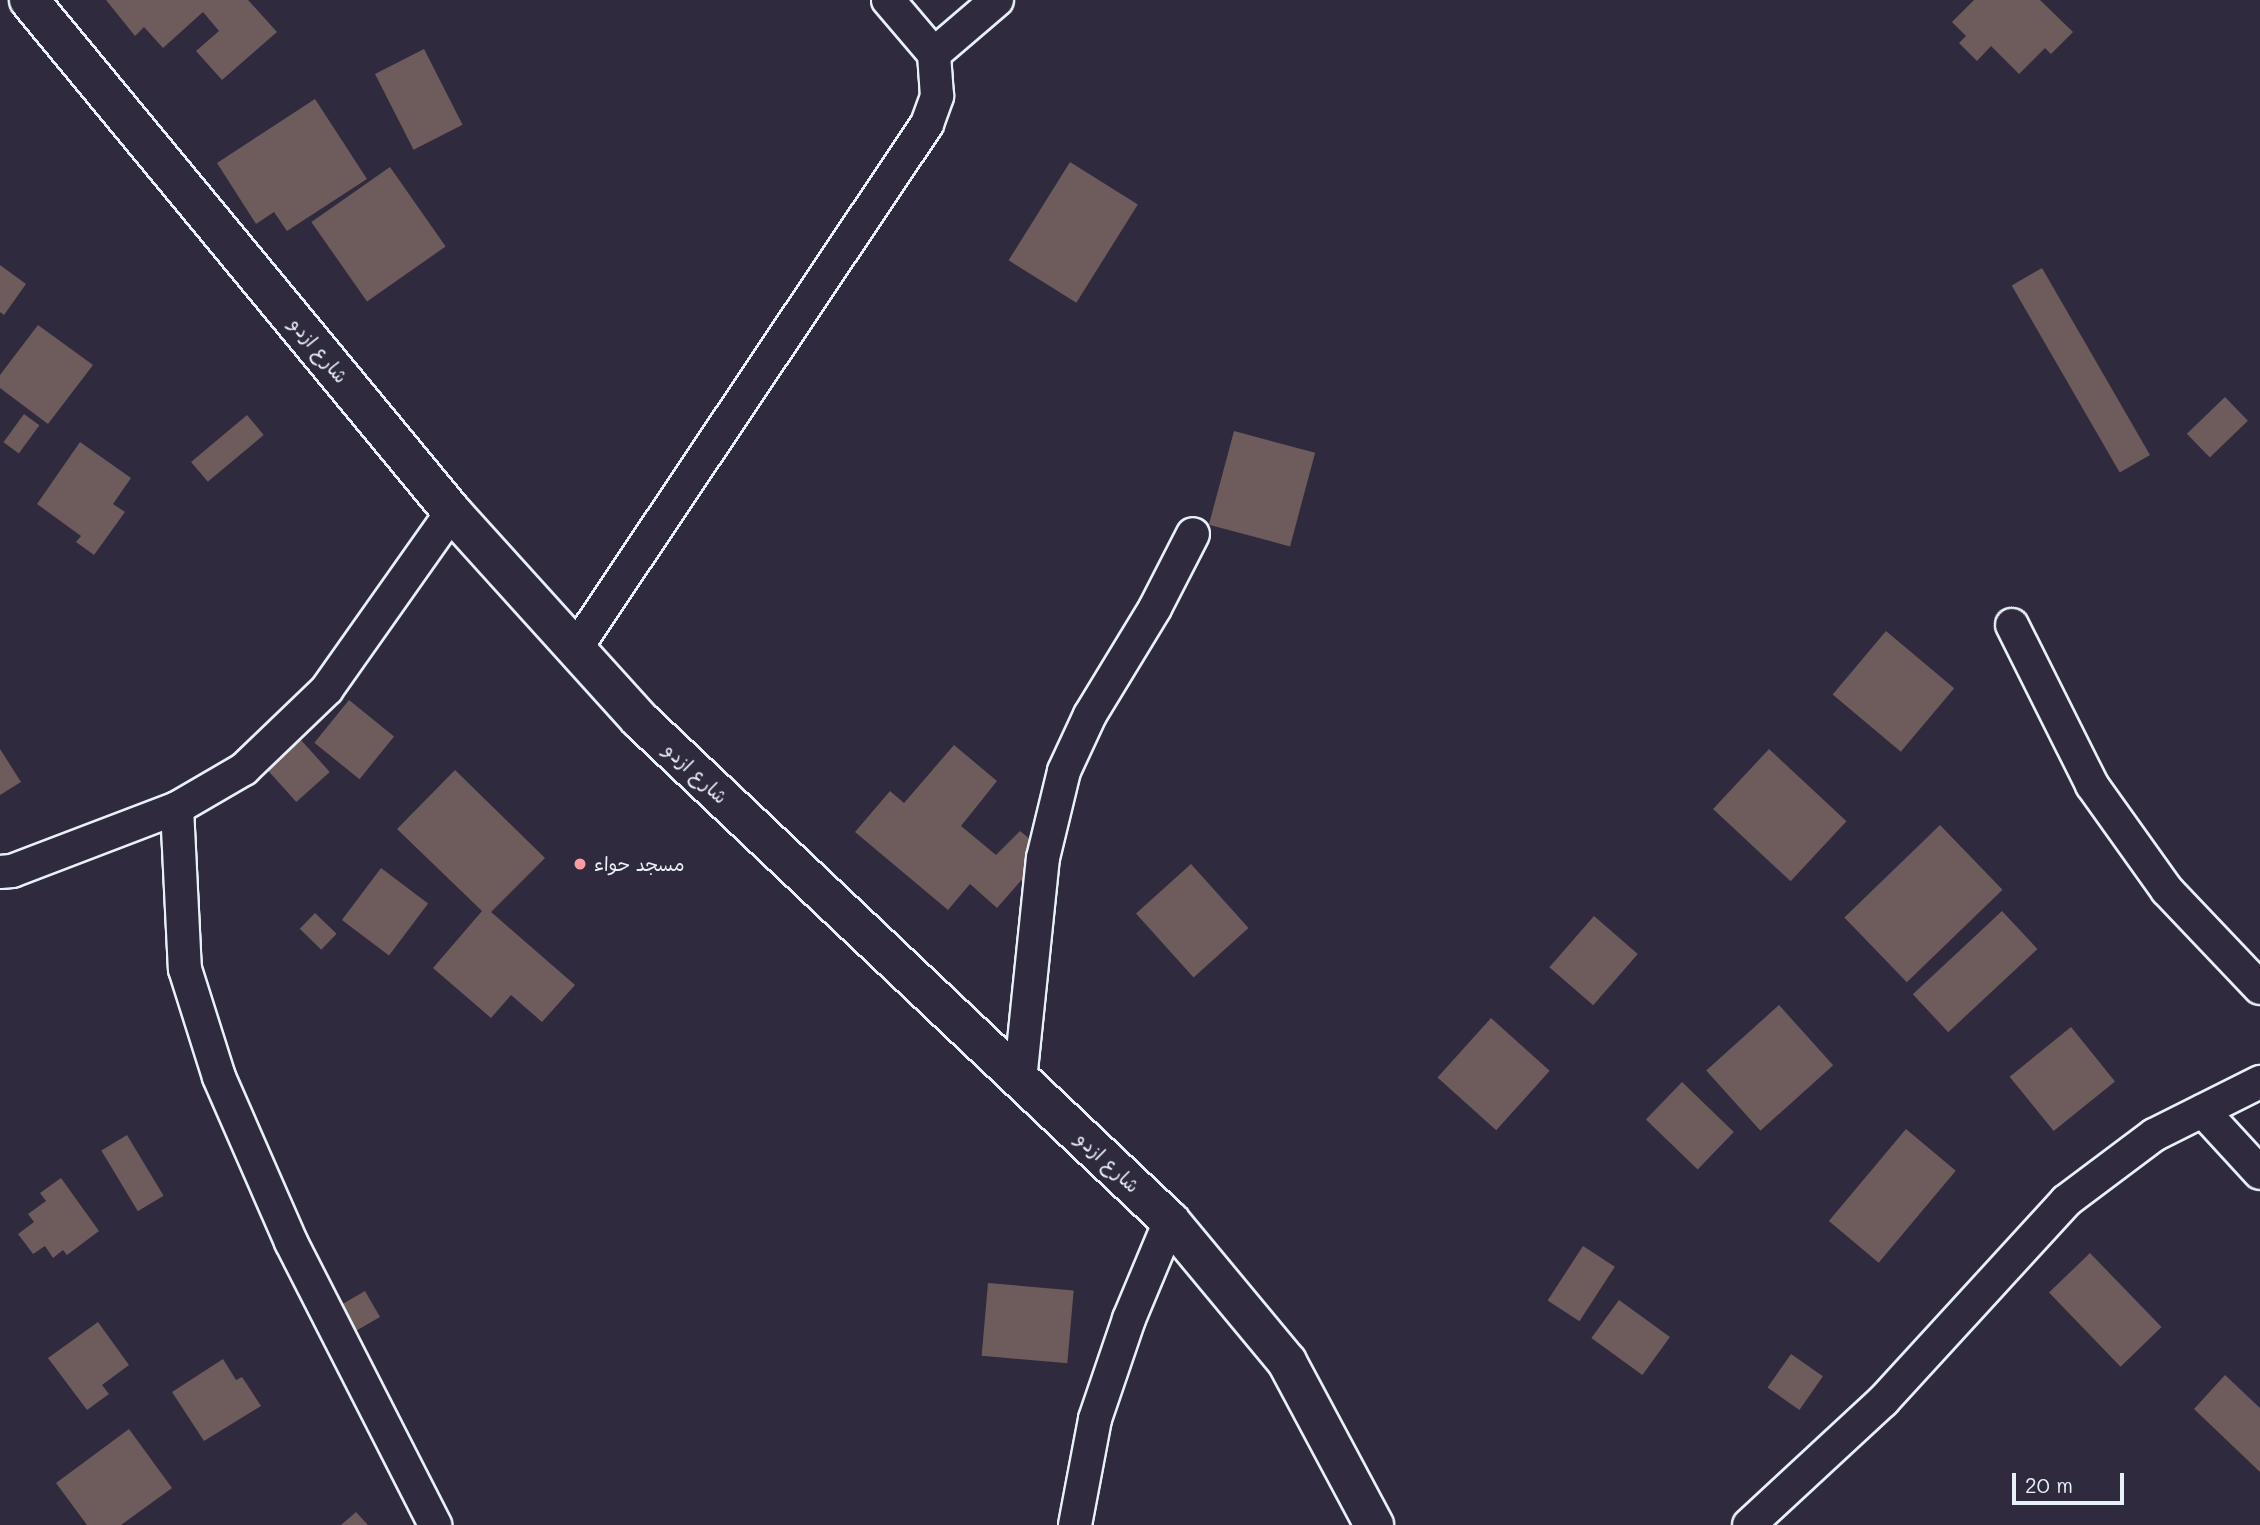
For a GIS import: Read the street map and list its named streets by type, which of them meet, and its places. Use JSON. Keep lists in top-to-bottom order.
{
  "streets": {
    "street": ["شارع ازدو"]
  },
  "places": ["مسجد حواء"],
  "scale_bar": "20 m"
}
